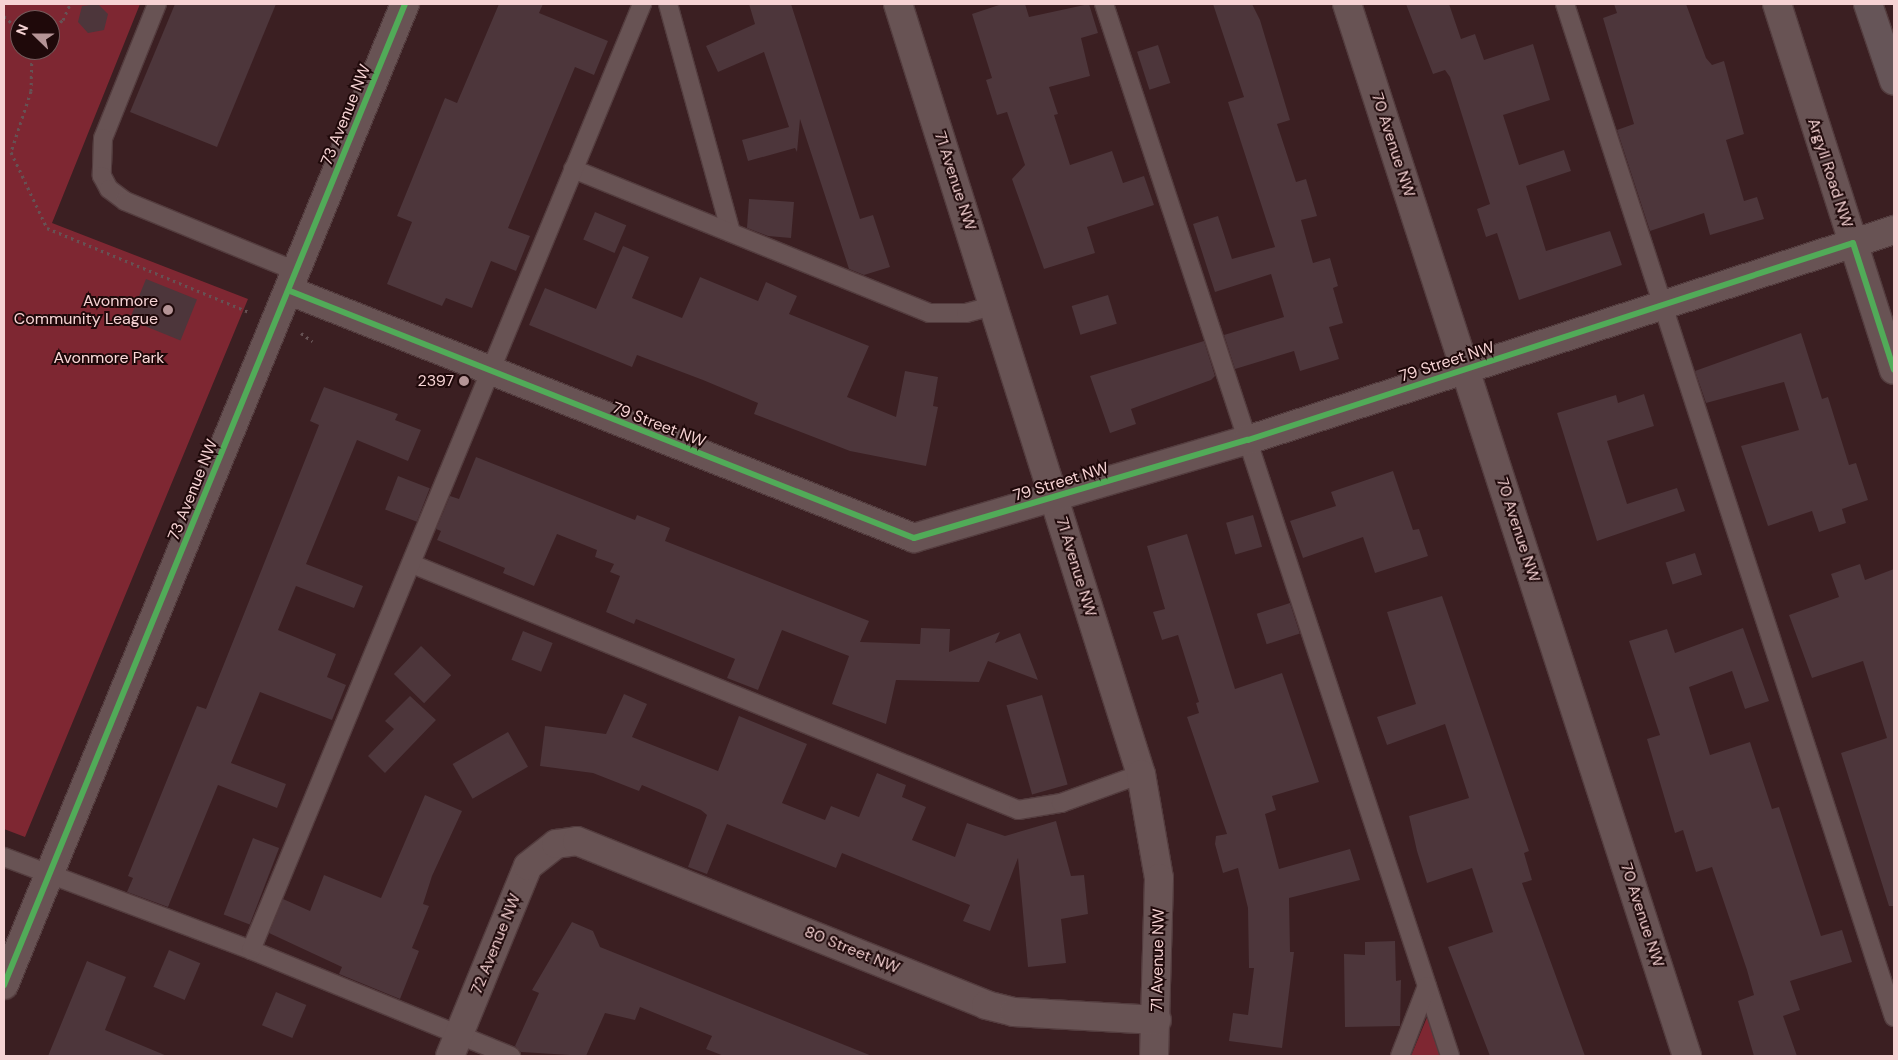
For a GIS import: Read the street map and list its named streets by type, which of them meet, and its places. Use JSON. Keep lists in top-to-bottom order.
{
  "streets": {
    "street": [
      "73 Avenue NW",
      "70 Avenue NW",
      "Argyll Road NW",
      "71 Avenue NW",
      "79 Street NW",
      "72 Avenue NW",
      "80 Street NW"
    ]
  },
  "crossings": [
    ["73 Avenue NW", "79 Street NW"],
    ["70 Avenue NW", "79 Street NW"],
    ["Argyll Road NW", "79 Street NW"],
    ["71 Avenue NW", "79 Street NW"],
    ["71 Avenue NW", "80 Street NW"],
    ["72 Avenue NW", "80 Street NW"]
  ],
  "parks": ["Avonmore Park"],
  "places": ["Avonmore Community League", "2397"],
  "north": "left"
}
